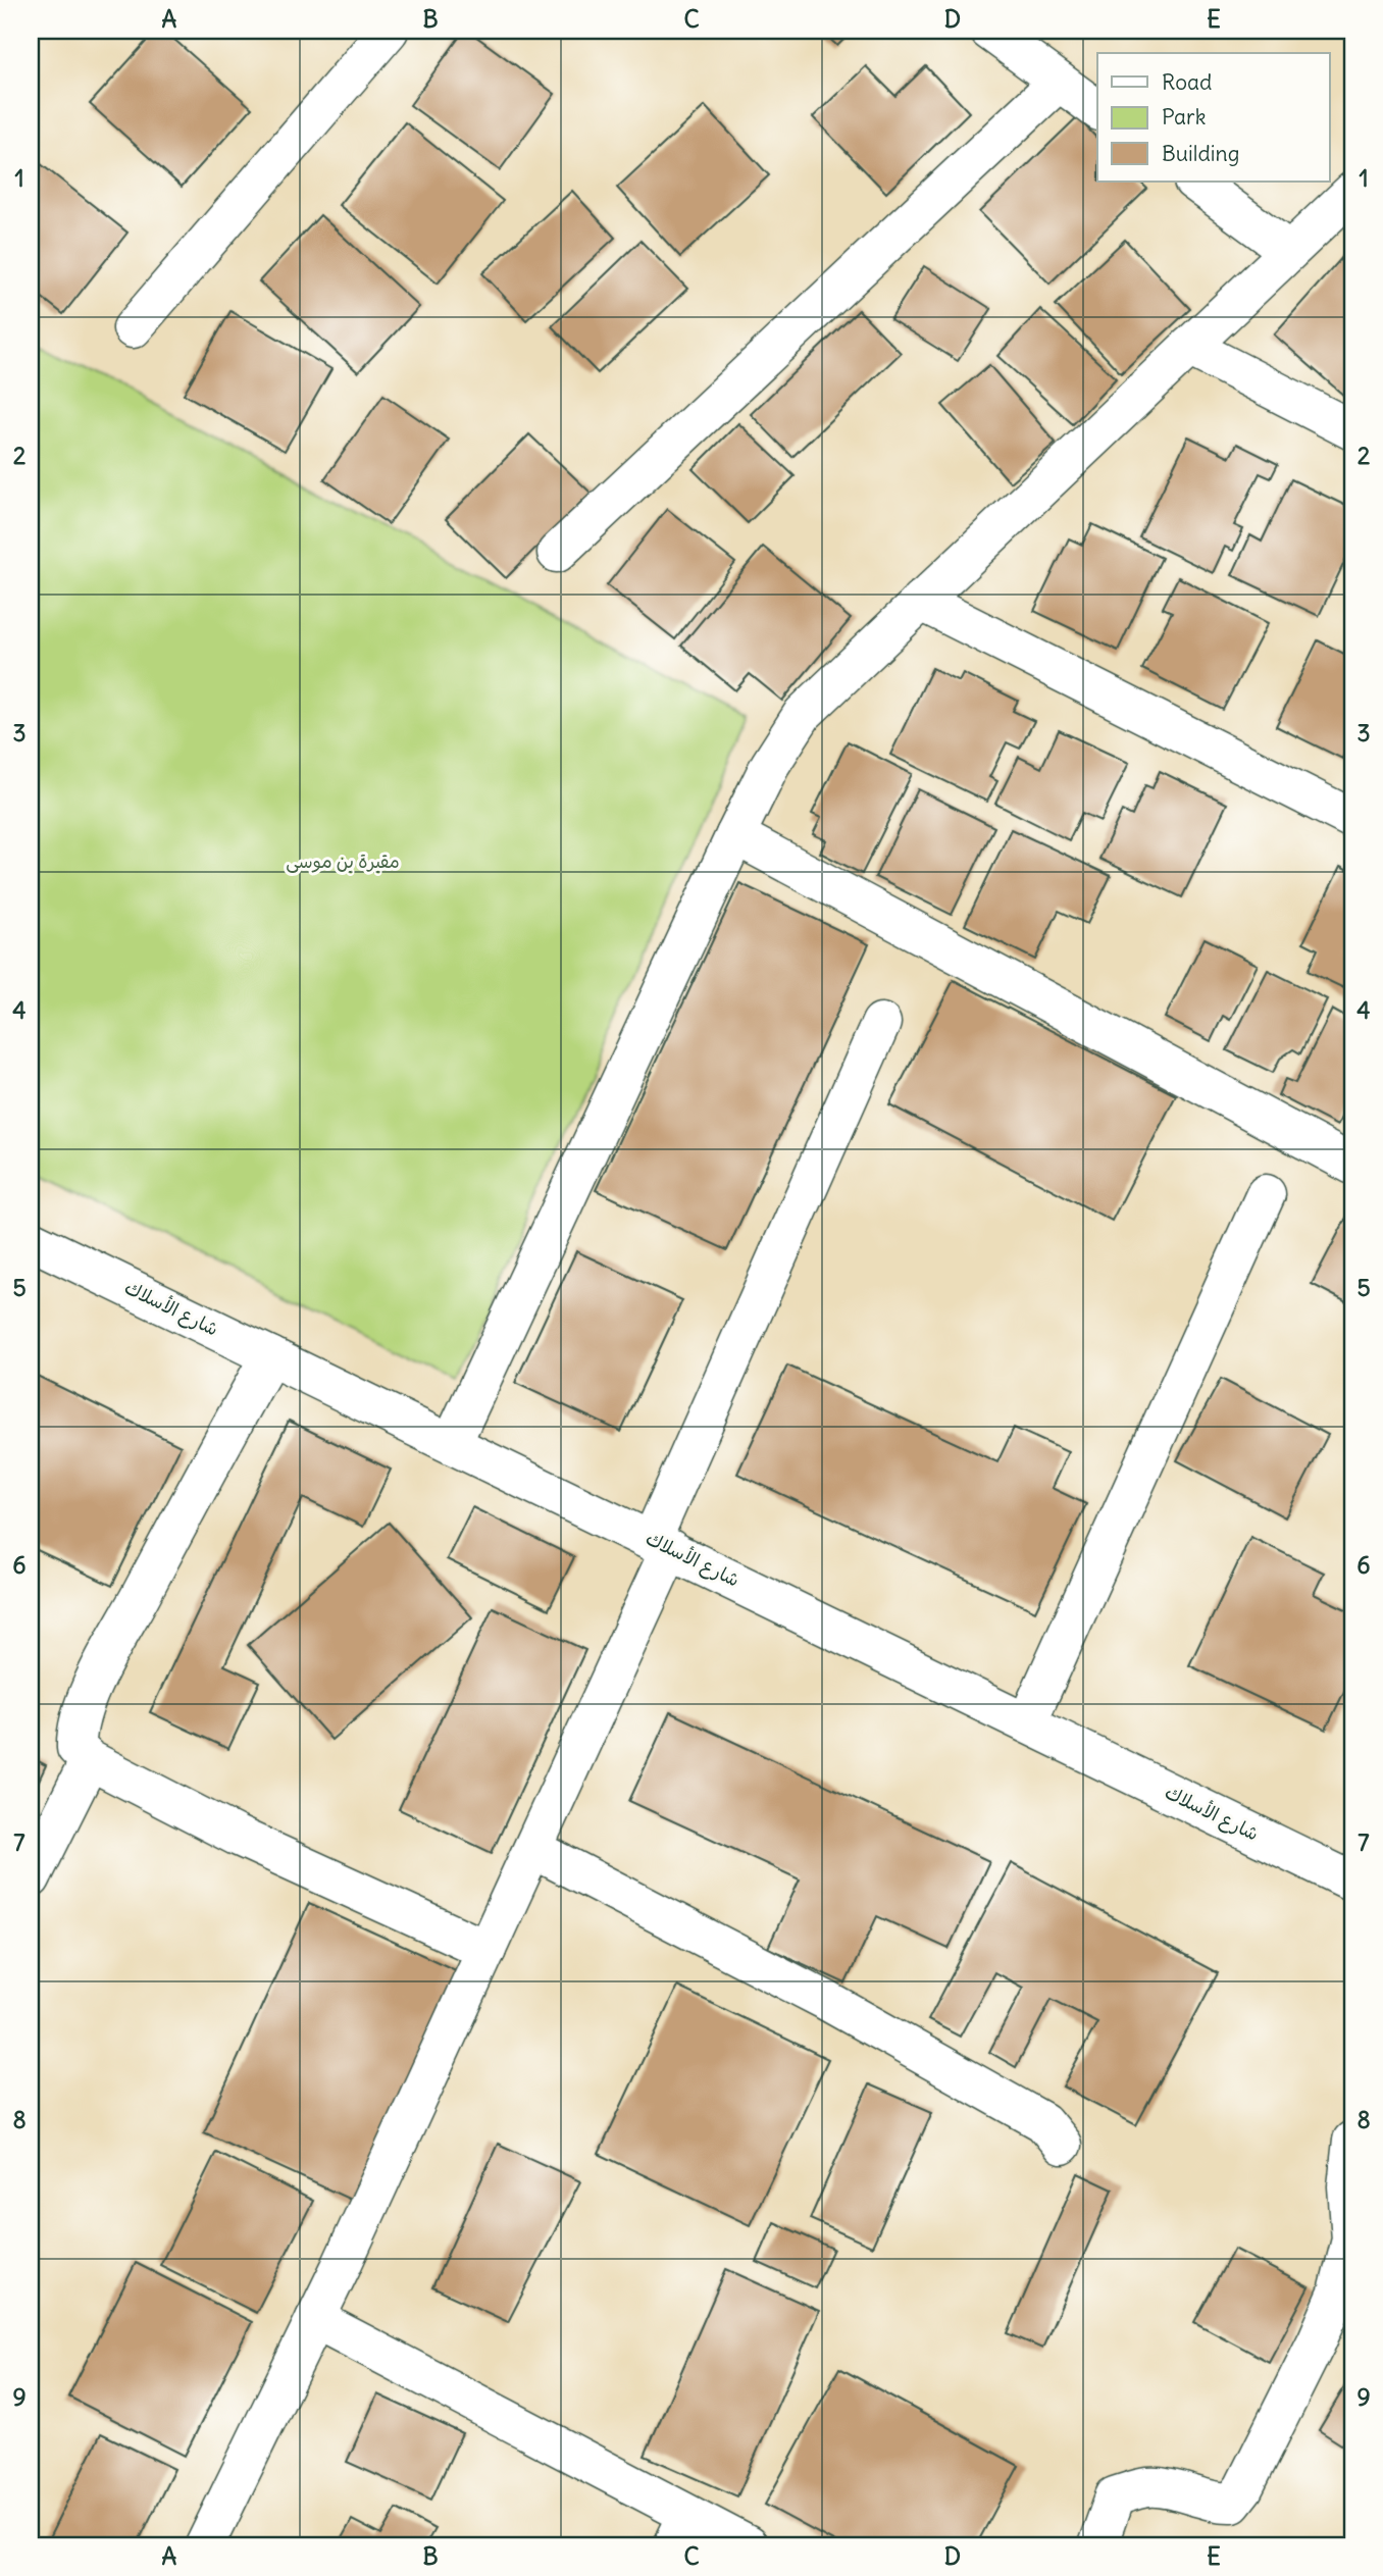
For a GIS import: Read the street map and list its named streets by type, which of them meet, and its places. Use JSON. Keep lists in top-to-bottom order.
{
  "streets": {
    "street": ["شارع الأسلاك"]
  },
  "parks": ["مقبرة بن موسى"],
  "legend": ["Road", "Park", "Building"],
  "grid": {
    "columns": [
      "A",
      "B",
      "C",
      "D",
      "E"
    ],
    "rows": [
      "1",
      "2",
      "3",
      "4",
      "5",
      "6",
      "7",
      "8",
      "9"
    ]
  }
}
